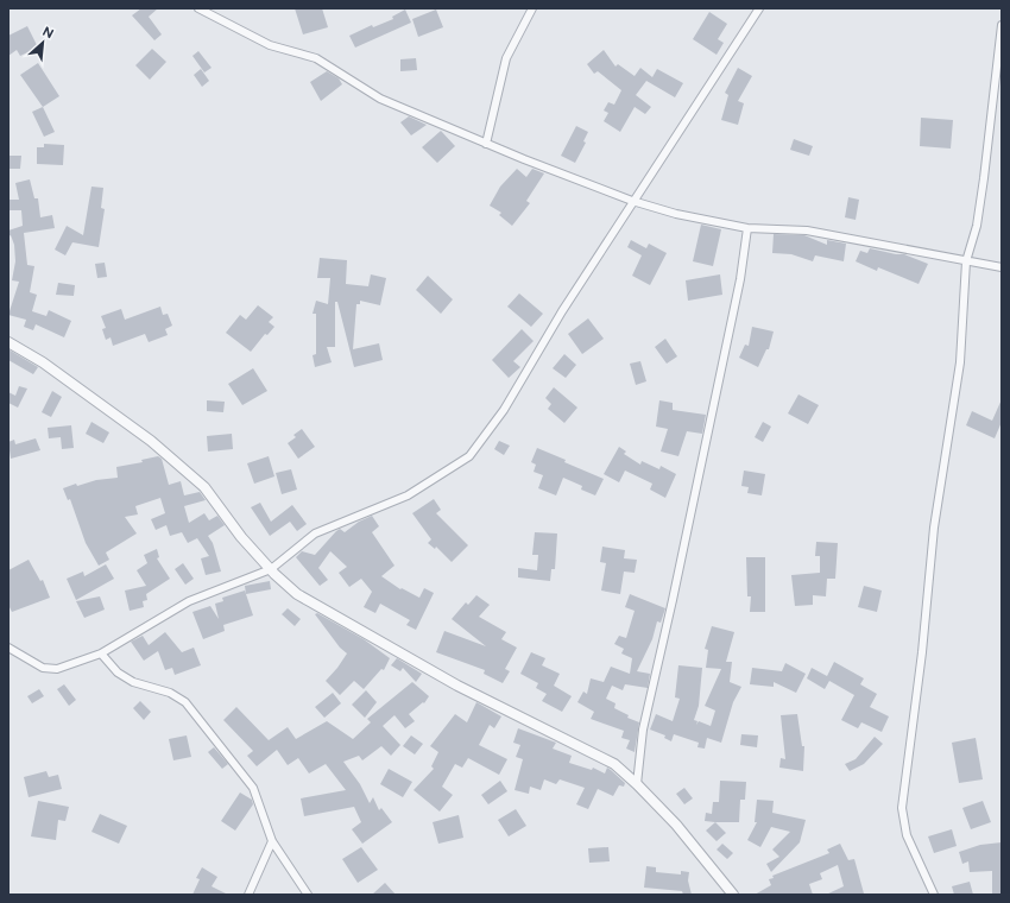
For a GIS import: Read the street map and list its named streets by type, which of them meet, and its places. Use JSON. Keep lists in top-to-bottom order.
{
  "north": "top right"
}
